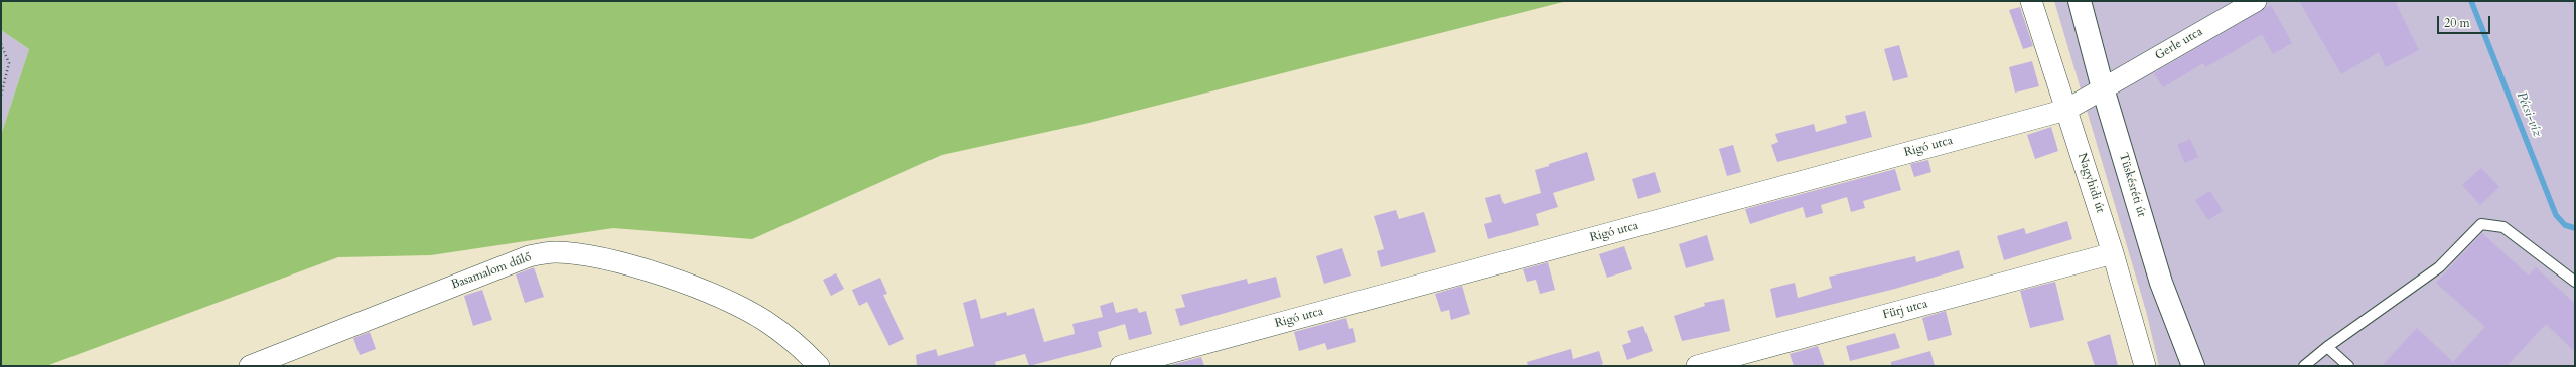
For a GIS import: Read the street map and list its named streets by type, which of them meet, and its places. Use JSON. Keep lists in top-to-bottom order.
{
  "streets": {
    "street": [
      "Gerle utca",
      "Rigó utca",
      "Nagyhidi út",
      "Tüskésréti út",
      "Basamalom dűlő",
      "Fürj utca"
    ]
  },
  "crossings": [
    ["Gerle utca", "Rigó utca"],
    ["Gerle utca", "Tüskésréti út"],
    ["Rigó utca", "Nagyhidi út"],
    ["Rigó utca", "Tüskésréti út"],
    ["Nagyhidi út", "Fürj utca"]
  ],
  "water": ["Pécsi-víz"],
  "scale_bar": "20 m"
}
